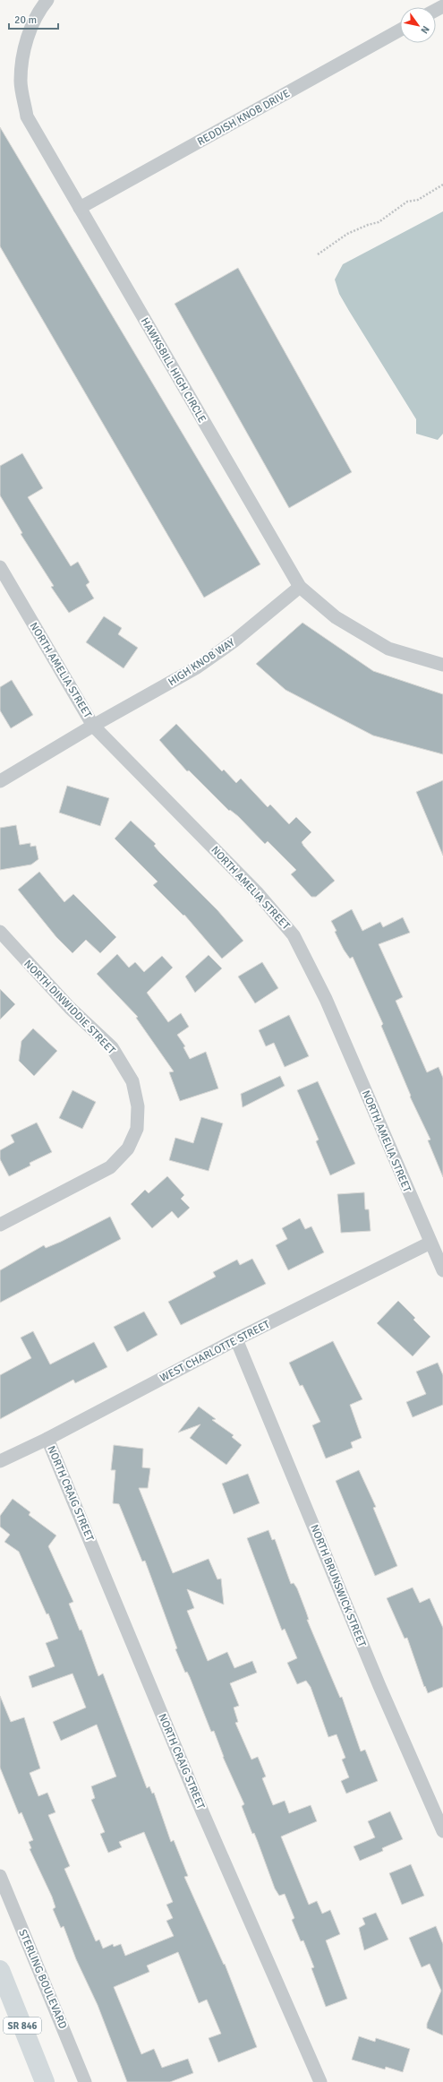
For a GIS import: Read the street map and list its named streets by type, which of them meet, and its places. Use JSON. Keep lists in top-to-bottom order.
{
  "streets": {
    "main road": ["SR 846"],
    "street": [
      "REDDISH KNOB DRIVE",
      "HAWKSBILL HIGH CIRCLE",
      "HIGH KNOB WAY",
      "NORTH AMELIA STREET",
      "NORTH DINWIDDIE STREET",
      "WEST CHARLOTTE STREET",
      "NORTH CRAIG STREET",
      "NORTH BRUNSWICK STREET",
      "STERLING BOULEVARD"
    ]
  },
  "crossings": [
    ["REDDISH KNOB DRIVE", "HAWKSBILL HIGH CIRCLE"],
    ["HAWKSBILL HIGH CIRCLE", "HIGH KNOB WAY"],
    ["HIGH KNOB WAY", "NORTH AMELIA STREET"],
    ["NORTH AMELIA STREET", "WEST CHARLOTTE STREET"],
    ["WEST CHARLOTTE STREET", "NORTH CRAIG STREET"],
    ["WEST CHARLOTTE STREET", "NORTH BRUNSWICK STREET"]
  ],
  "scale_bar": "20 m",
  "north": "bottom right"
}
